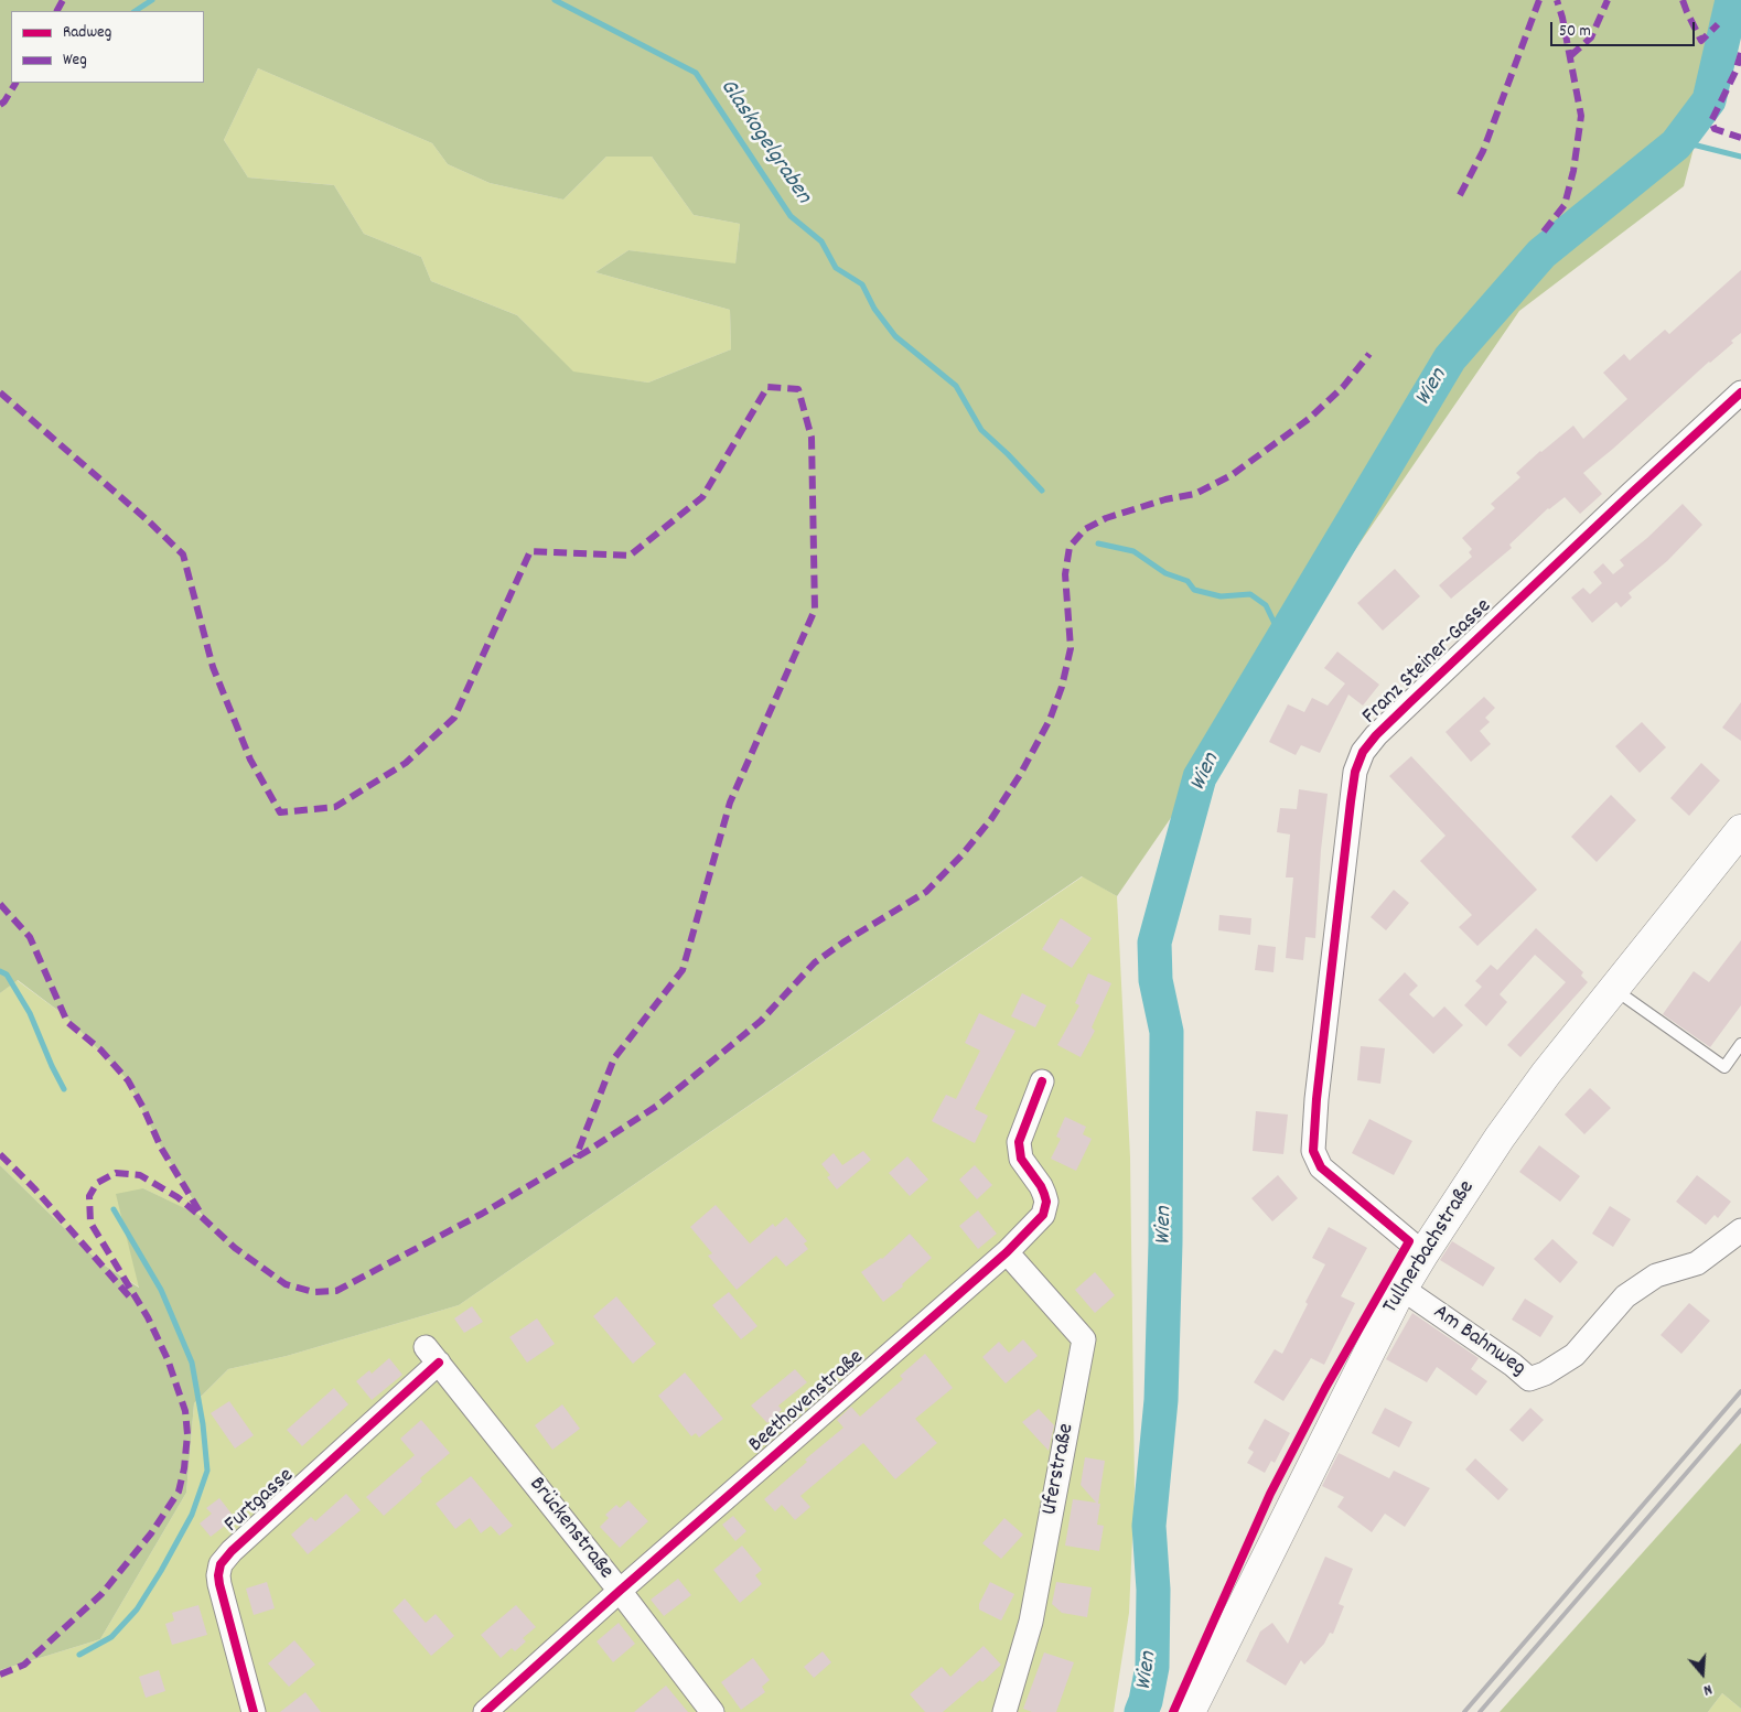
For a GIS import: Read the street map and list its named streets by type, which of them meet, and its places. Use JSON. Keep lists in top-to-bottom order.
{
  "streets": {
    "main road": ["Tullnerbachstraße"],
    "street": [
      "Franz Steiner-Gasse",
      "Am Bahnweg",
      "Beethovenstraße",
      "Uferstraße",
      "Furtgasse",
      "Brückenstraße"
    ]
  },
  "crossings": [
    ["Franz Steiner-Gasse", "Tullnerbachstraße"],
    ["Tullnerbachstraße", "Am Bahnweg"],
    ["Beethovenstraße", "Uferstraße"],
    ["Beethovenstraße", "Brückenstraße"],
    ["Furtgasse", "Brückenstraße"]
  ],
  "water": ["Glaskogelgraben", "Wien"],
  "legend": ["Radweg", "Weg"],
  "scale_bar": "50 m",
  "north": "bottom"
}
